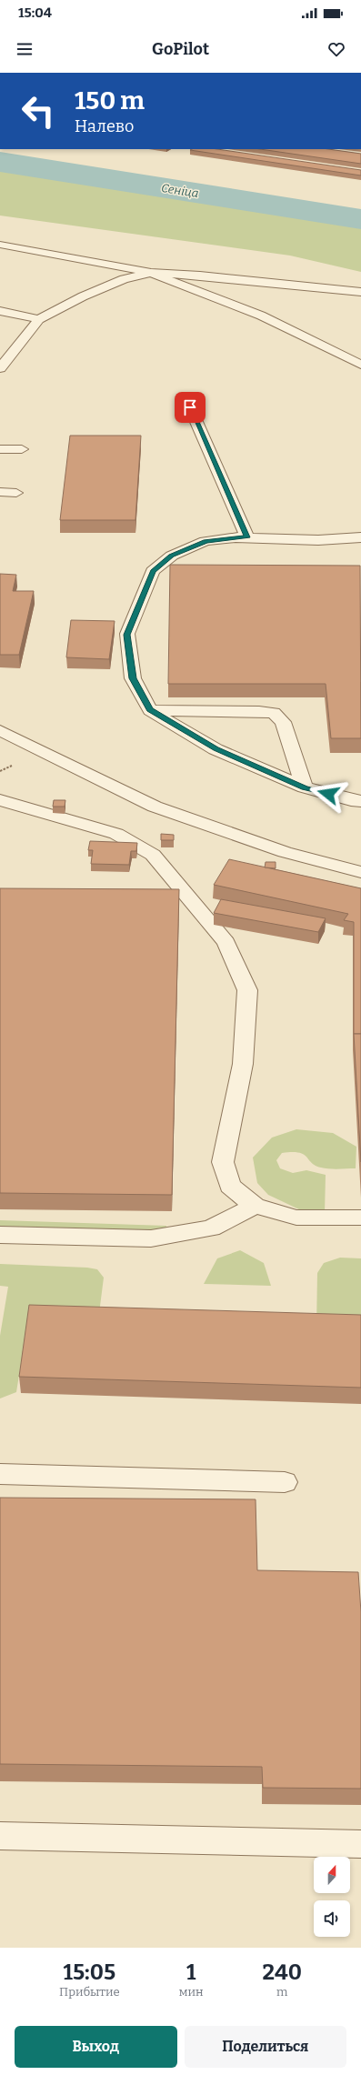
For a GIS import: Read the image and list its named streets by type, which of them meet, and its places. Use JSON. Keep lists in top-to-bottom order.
{
  "water": ["Сеніца"],
  "north": "top",
  "page": {
    "status": "15:04",
    "header": "GoPilot",
    "turn": ["150 m", "Налево"],
    "eta": [
      "15:05",
      "Прибытие",
      "1",
      "мин",
      "240",
      "m"
    ],
    "buttons": ["Выход", "Поделиться"]
  }
}
